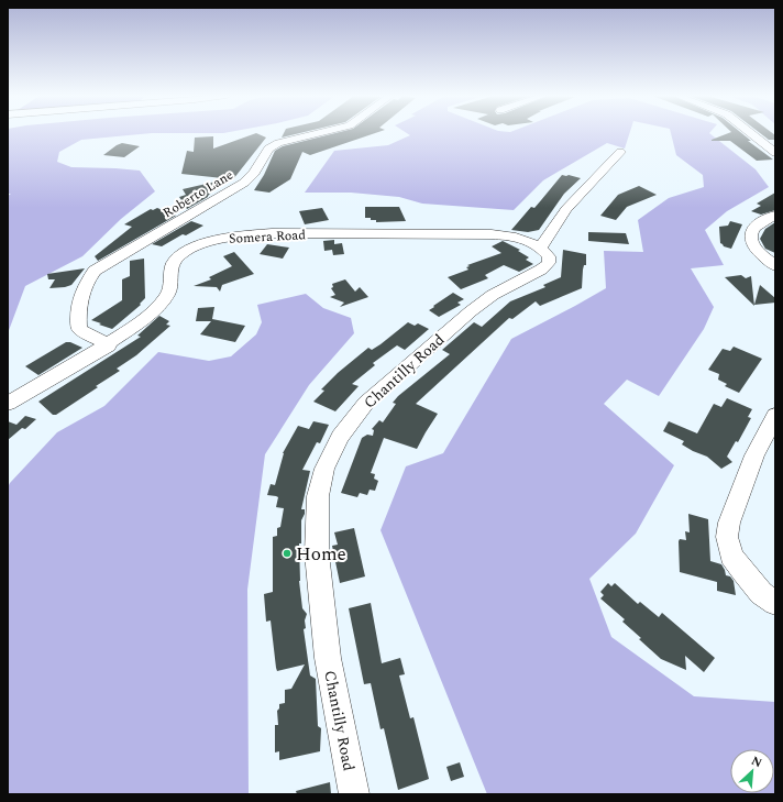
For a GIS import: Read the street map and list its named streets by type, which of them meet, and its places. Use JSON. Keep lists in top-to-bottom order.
{
  "streets": {
    "street": ["Roberto Lane", "Somera Road", "Chantilly Road"]
  },
  "crossings": [
    ["Roberto Lane", "Somera Road"],
    ["Somera Road", "Chantilly Road"]
  ],
  "places": ["Home"],
  "north": "top right"
}
